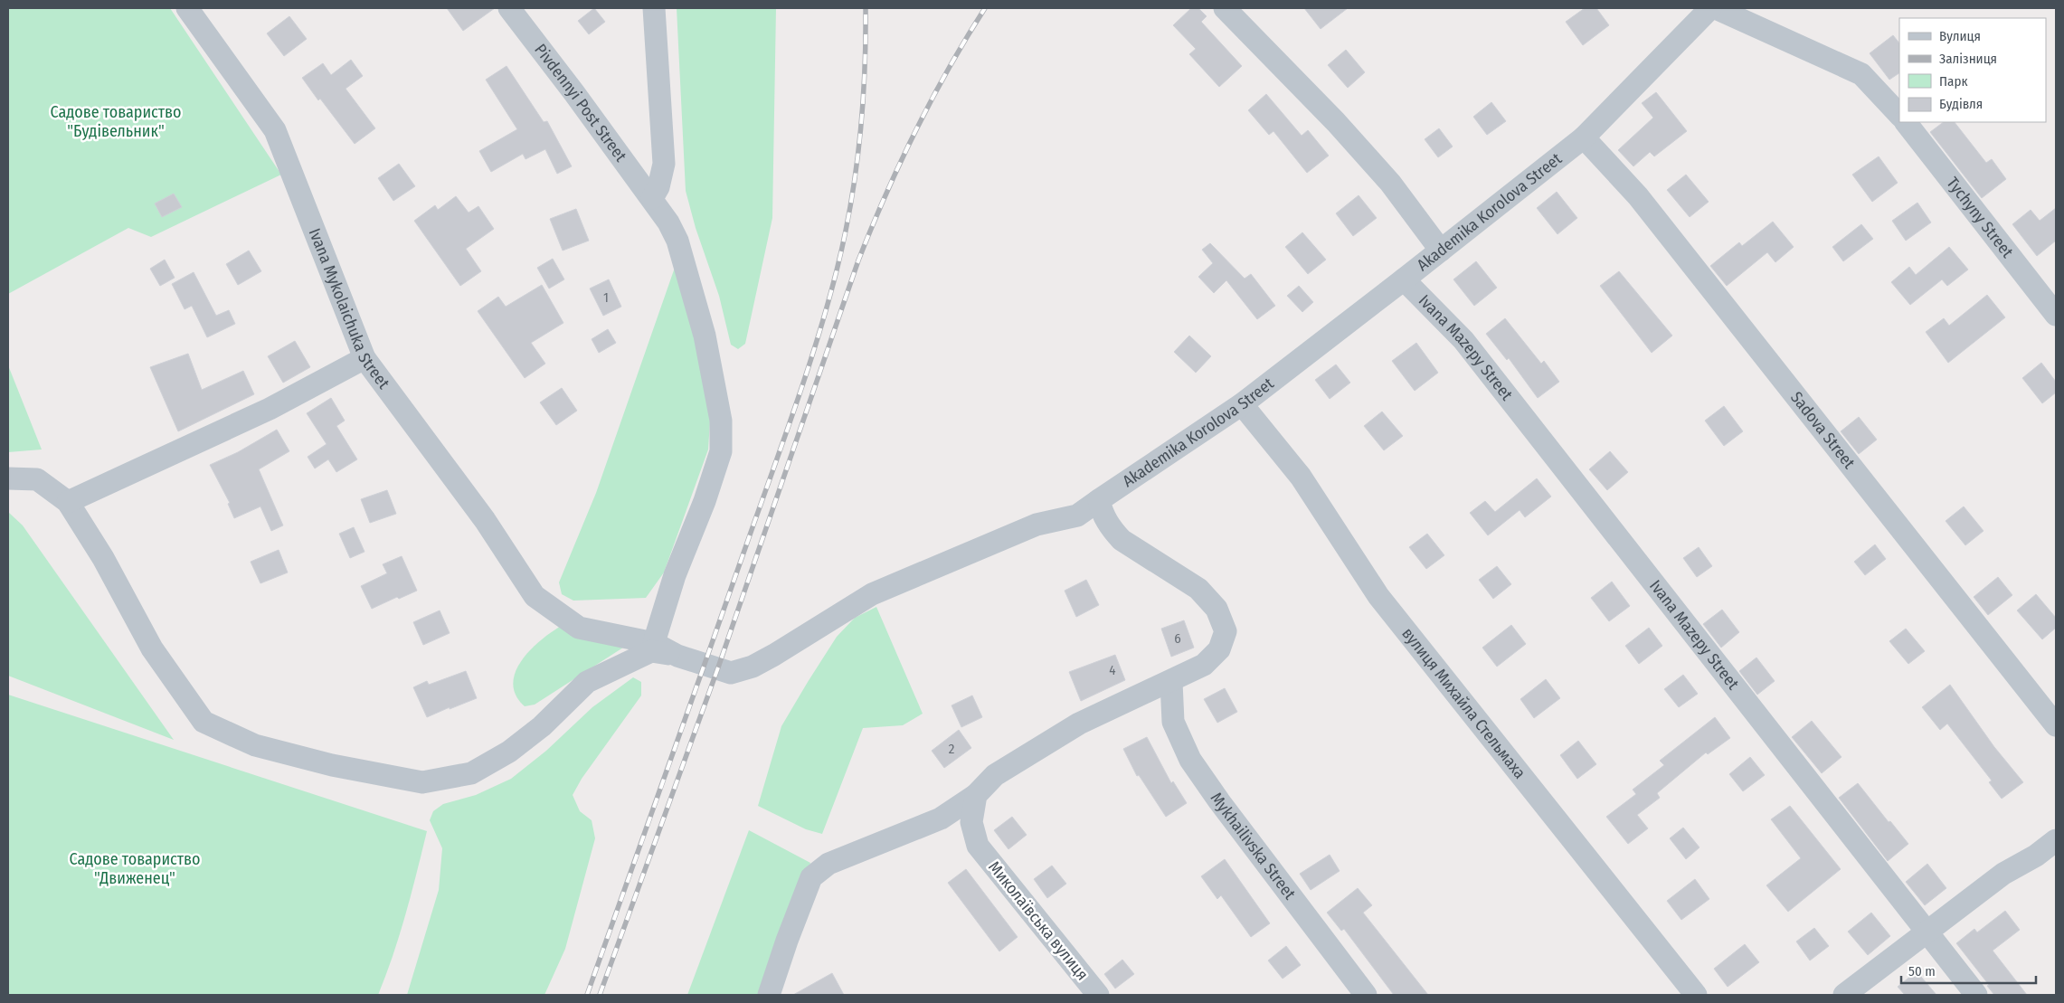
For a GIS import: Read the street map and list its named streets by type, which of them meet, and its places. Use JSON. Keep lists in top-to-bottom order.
{
  "streets": {
    "street": [
      "Pivdennyi Post Street",
      "Akademika Korolova Street",
      "Tychyny Street",
      "Ivana Mykolaichuka Street",
      "Ivana Mazepy Street",
      "Sadova Street",
      "вулиця Михайла Стельмаха",
      "Mykhailivska Street",
      "Миколаївська вулиця"
    ]
  },
  "crossings": [
    ["Pivdennyi Post Street", "Akademika Korolova Street"],
    ["Akademika Korolova Street", "Ivana Mykolaichuka Street"],
    ["Akademika Korolova Street", "Ivana Mazepy Street"],
    ["Akademika Korolova Street", "Sadova Street"],
    ["Akademika Korolova Street", "вулиця Михайла Стельмаха"]
  ],
  "parks": ["Садове товариство \"Будівельник\"", "Садове товариство \"Движенец\""],
  "house_numbers": [
    "1",
    "6",
    "4",
    "2"
  ],
  "legend": [
    "Вулиця",
    "Залізниця",
    "Парк",
    "Будівля"
  ],
  "scale_bar": "50 m"
}
